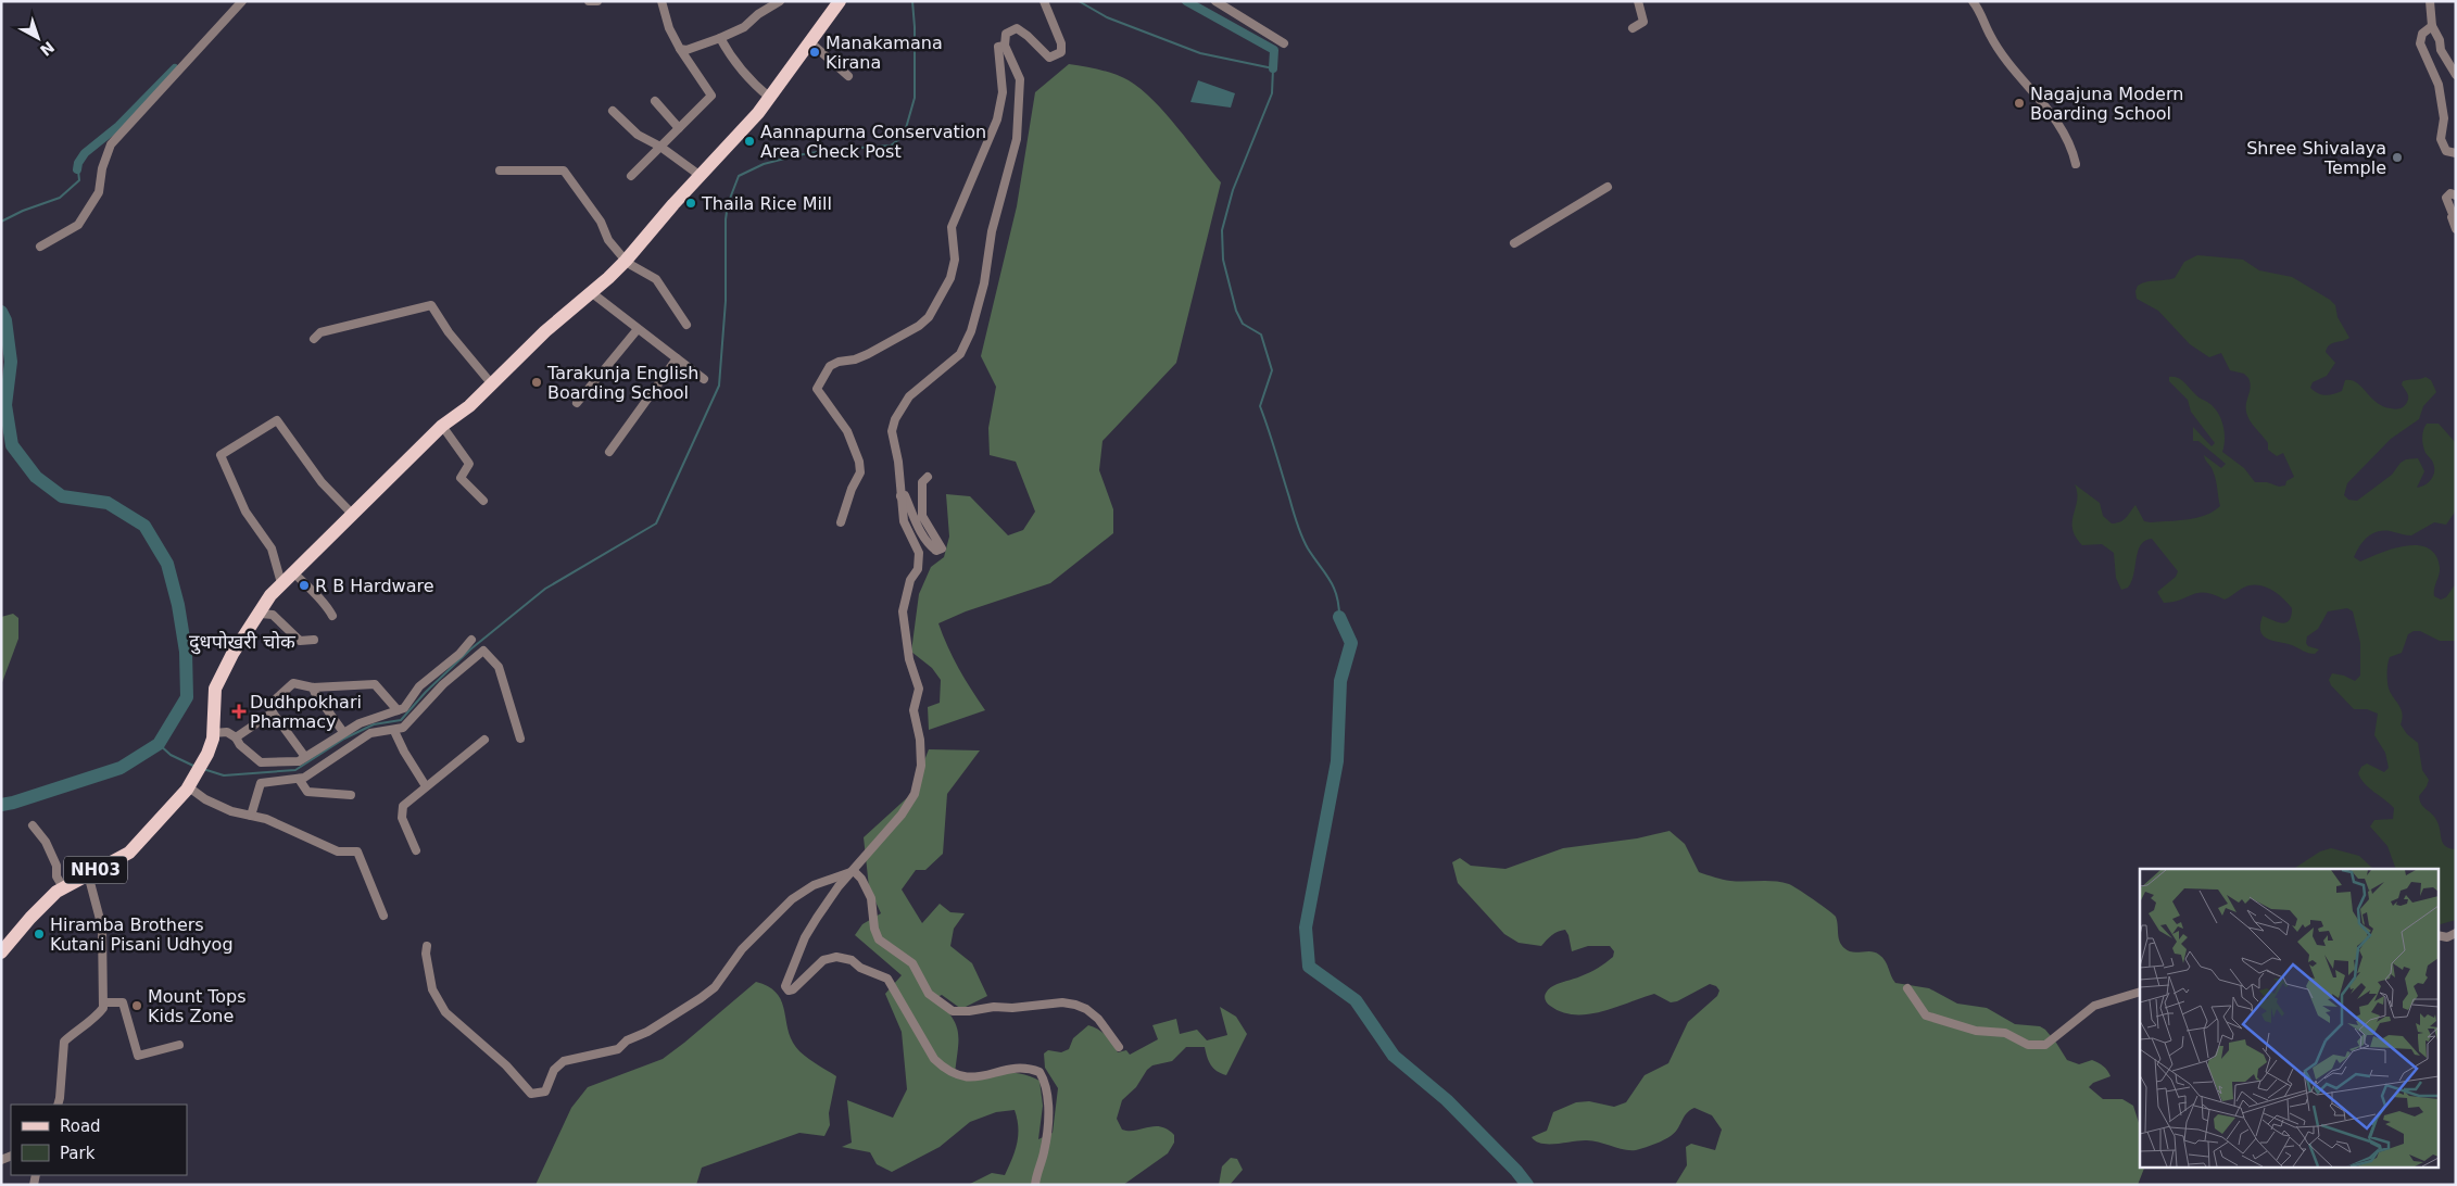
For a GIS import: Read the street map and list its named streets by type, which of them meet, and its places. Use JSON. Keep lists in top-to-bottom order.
{
  "streets": {
    "main road": ["NH03"]
  },
  "districts": ["दुधपोखरी चोक"],
  "places": {
    "other": [
      "Manakamana Kirana",
      "Nagajuna Modern Boarding School",
      "Aannapurna Conservation Area Check Post",
      "Shree Shivalaya Temple",
      "Thaila Rice Mill",
      "Tarakunja English Boarding School",
      "R B Hardware",
      "Hiramba Brothers Kutani Pisani Udhyog",
      "Mount Tops Kids Zone"
    ],
    "health": ["Dudhpokhari Pharmacy"]
  },
  "legend": ["Road", "Park"],
  "north": "bottom right"
}
